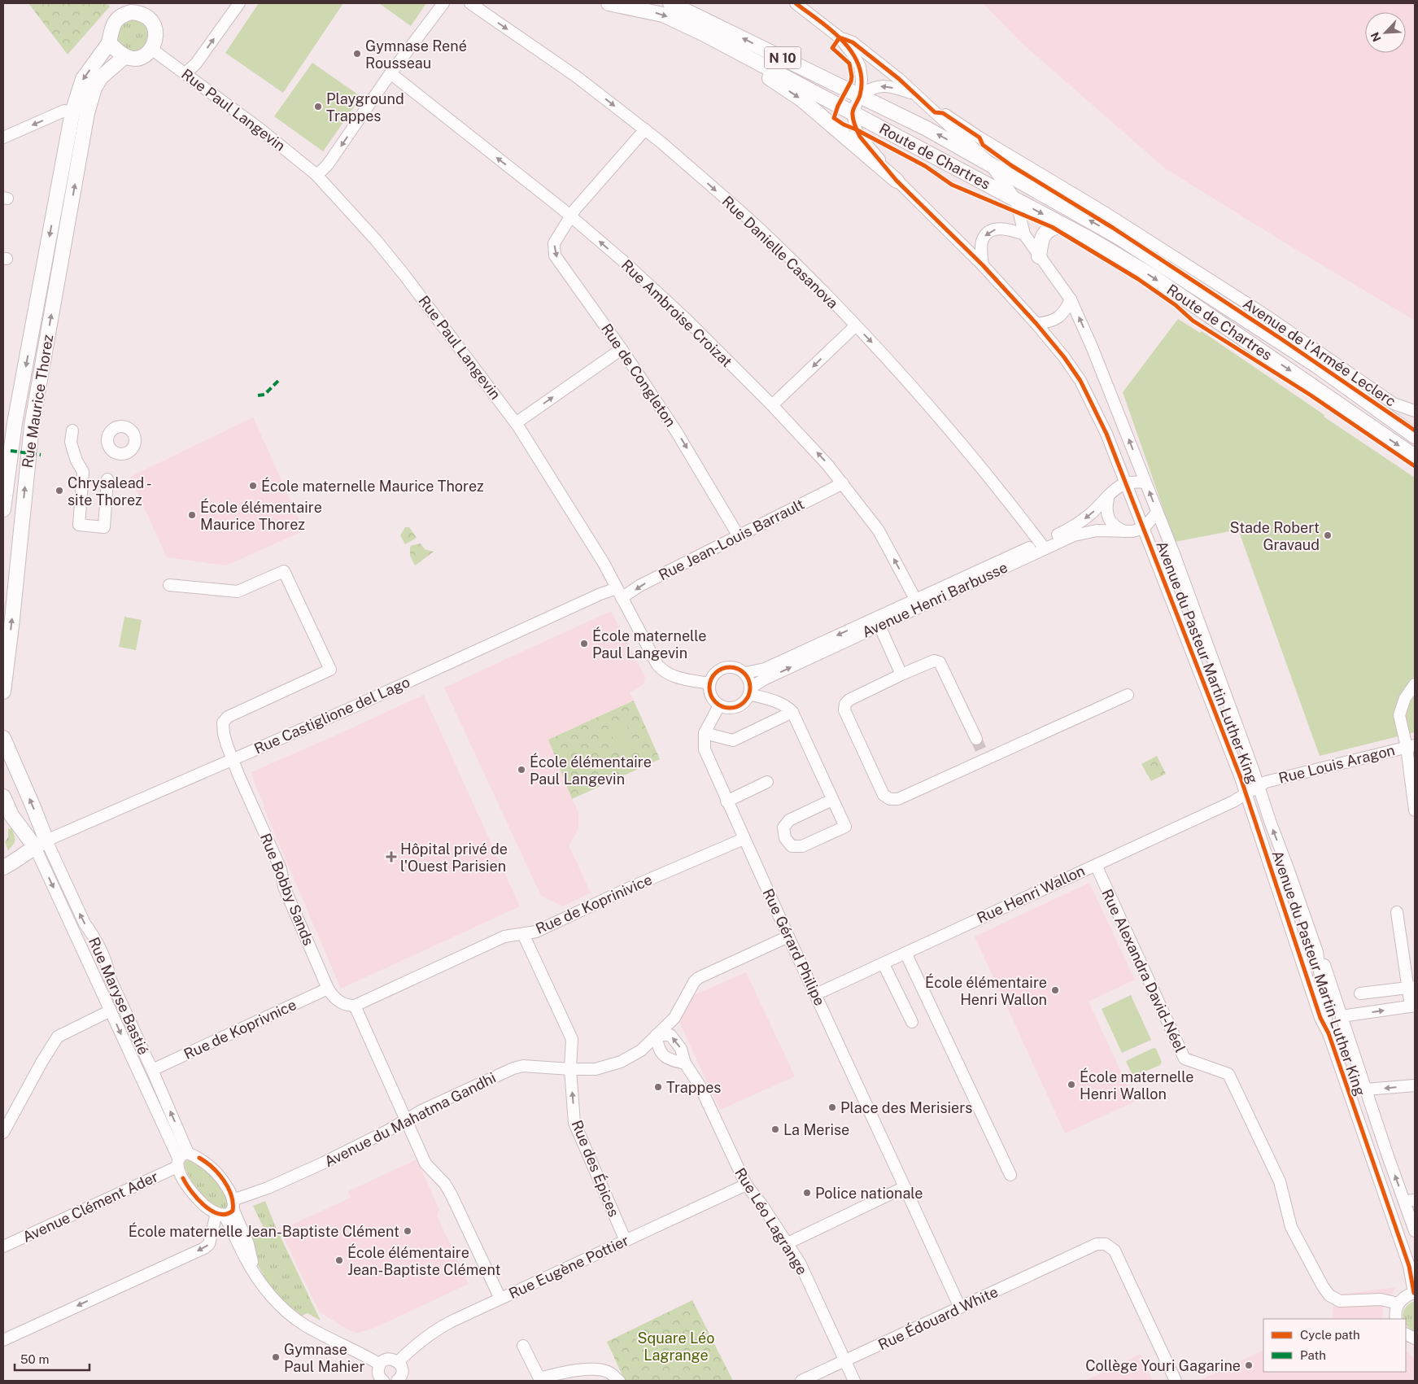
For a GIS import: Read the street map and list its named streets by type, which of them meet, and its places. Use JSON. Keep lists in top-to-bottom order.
{
  "streets": {
    "main road": ["N 10", "Route de Chartres", "Rue Maurice Thorez"],
    "street": [
      "Rue Paul Langevin",
      "Rue Danielle Casanova",
      "Rue Ambroise Croizat",
      "Avenue de l'Armée Leclerc",
      "Rue de Congleton",
      "Rue Jean-Louis Barrault",
      "Avenue Henri Barbusse",
      "Avenue du Pasteur Martin Luther King",
      "Rue Castiglione del Lago",
      "Rue Louis Aragon",
      "Rue Bobby Sands",
      "Rue Henri Wallon",
      "Rue de Koprinivice",
      "Rue Gérard Philipe",
      "Rue Alexandra David-Néel",
      "Rue Maryse Bastié",
      "Rue de Koprivnice",
      "Avenue du Mahatma Gandhi",
      "Rue des Épices",
      "Avenue Clément Ader",
      "Rue Léo Lagrange",
      "Rue Eugène Pottier",
      "Rue Édouard White"
    ]
  },
  "crossings": [
    ["Rue Paul Langevin", "Rue Maurice Thorez"],
    ["Rue Paul Langevin", "Rue Jean-Louis Barrault"],
    ["Rue Paul Langevin", "Avenue Henri Barbusse"],
    ["Rue Paul Langevin", "Rue Castiglione del Lago"],
    ["Route de Chartres", "Avenue de l'Armée Leclerc"],
    ["Route de Chartres", "Avenue du Pasteur Martin Luther King"],
    ["Rue Danielle Casanova", "Rue de Congleton"],
    ["Rue Danielle Casanova", "Avenue Henri Barbusse"],
    ["Rue Ambroise Croizat", "Rue de Congleton"],
    ["Rue Ambroise Croizat", "Rue Jean-Louis Barrault"],
    ["Rue Ambroise Croizat", "Avenue Henri Barbusse"],
    ["Rue de Congleton", "Rue Jean-Louis Barrault"],
    ["Rue Jean-Louis Barrault", "Rue Castiglione del Lago"],
    ["Avenue Henri Barbusse", "Avenue du Pasteur Martin Luther King"],
    ["Avenue du Pasteur Martin Luther King", "Rue Louis Aragon"],
    ["Avenue du Pasteur Martin Luther King", "Rue Henri Wallon"],
    ["Avenue du Pasteur Martin Luther King", "Rue Alexandra David-Néel"],
    ["Rue Castiglione del Lago", "Rue Bobby Sands"],
    ["Rue Castiglione del Lago", "Rue Maryse Bastié"],
    ["Rue Louis Aragon", "Rue Henri Wallon"],
    ["Rue Bobby Sands", "Rue de Koprinivice"],
    ["Rue Bobby Sands", "Rue de Koprivnice"],
    ["Rue Henri Wallon", "Rue Gérard Philipe"],
    ["Rue Henri Wallon", "Rue Alexandra David-Néel"],
    ["Rue de Koprinivice", "Rue Gérard Philipe"],
    ["Rue de Koprinivice", "Rue des Épices"],
    ["Rue Gérard Philipe", "Avenue du Mahatma Gandhi"],
    ["Rue Gérard Philipe", "Rue Édouard White"],
    ["Rue Maryse Bastié", "Rue de Koprivnice"],
    ["Rue Maryse Bastié", "Avenue Clément Ader"],
    ["Avenue du Mahatma Gandhi", "Rue des Épices"],
    ["Avenue du Mahatma Gandhi", "Rue Léo Lagrange"],
    ["Rue des Épices", "Rue Eugène Pottier"],
    ["Rue Léo Lagrange", "Rue Eugène Pottier"],
    ["Rue Léo Lagrange", "Rue Édouard White"]
  ],
  "one_way": [
    "Rue Danielle Casanova",
    "Rue Ambroise Croizat",
    "Rue de Congleton",
    "Rue Jean-Louis Barrault",
    "Rue des Épices"
  ],
  "parks": ["Square Léo Lagrange"],
  "places": {
    "other": [
      "Gymnase René Rousseau",
      "Playground Trappes",
      "École maternelle Maurice Thorez",
      "Chrysalead - site Thorez",
      "École élémentaire Maurice Thorez",
      "Stade Robert Gravaud",
      "École maternelle Paul Langevin",
      "École élémentaire Paul Langevin",
      "École élémentaire Henri Wallon",
      "École maternelle Henri Wallon",
      "Trappes",
      "Place des Merisiers",
      "La Merise",
      "Police nationale",
      "École maternelle Jean-Baptiste Clément",
      "École élémentaire Jean-Baptiste Clément",
      "Gymnase Paul Mahier",
      "Collège Youri Gagarine"
    ],
    "health": ["Hôpital privé de l'Ouest Parisien"]
  },
  "legend": ["Cycle path", "Path"],
  "scale_bar": "50 m",
  "north": "bottom left"
}
